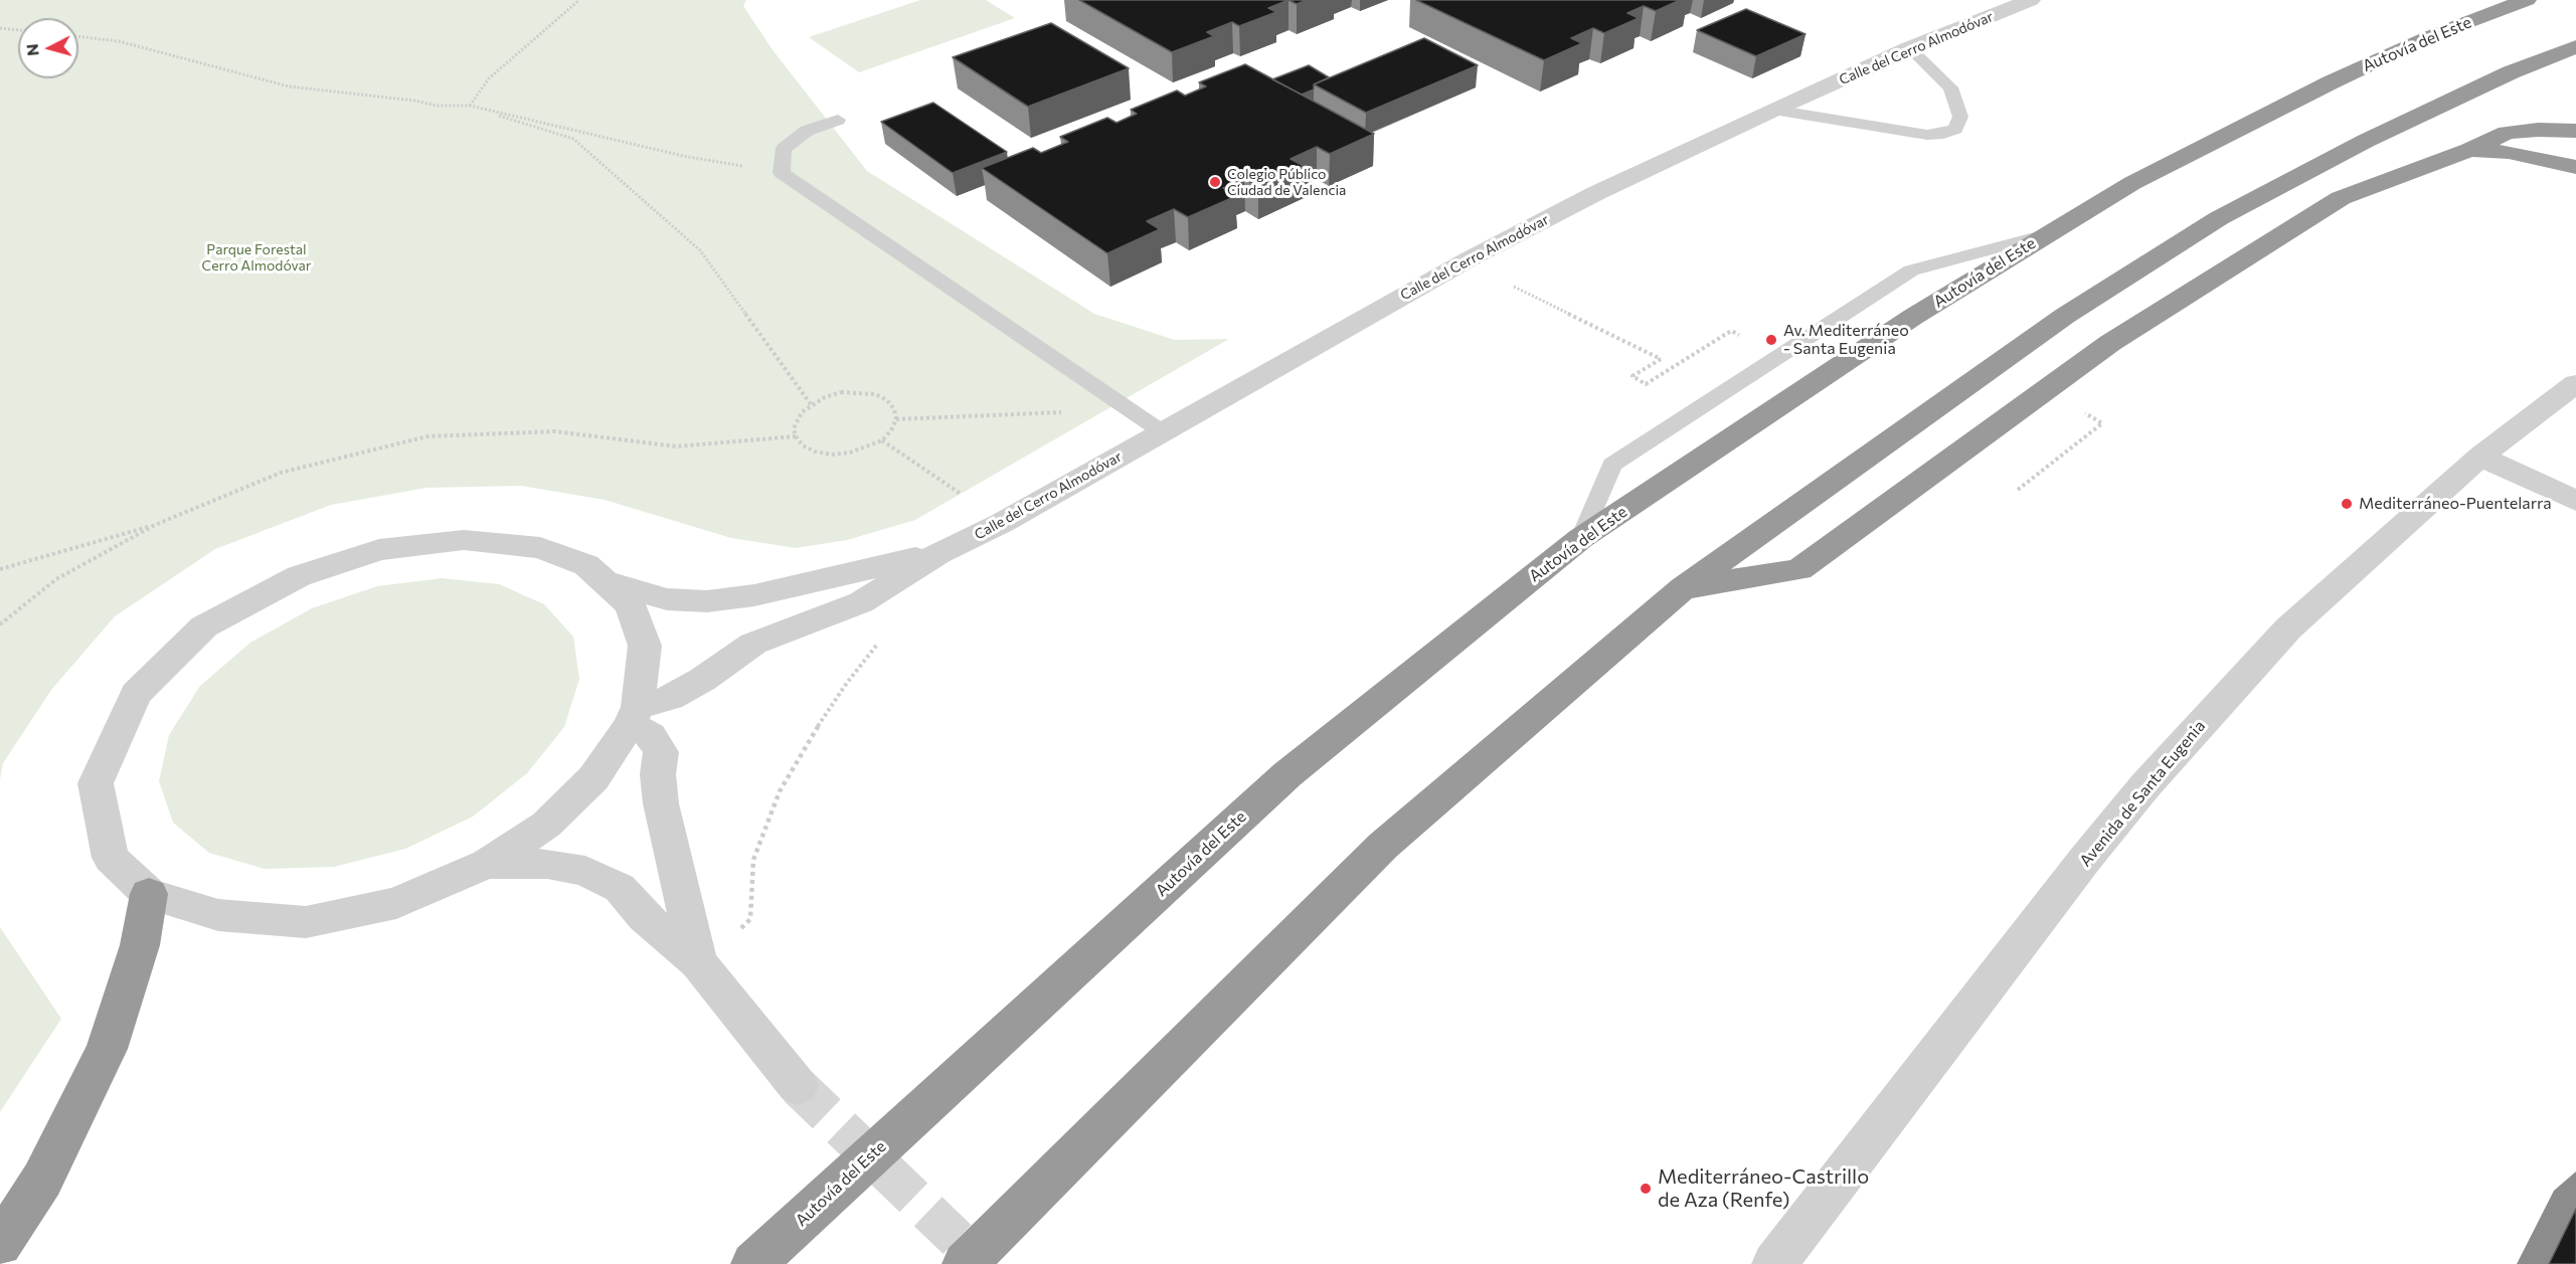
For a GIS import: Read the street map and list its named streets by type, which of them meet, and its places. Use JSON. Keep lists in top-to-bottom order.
{
  "streets": {
    "highway": ["Autovía del Este"],
    "street": ["Calle del Cerro Almodóvar", "Avenida de Santa Eugenia"]
  },
  "parks": ["Parque Forestal Cerro Almodóvar"],
  "places": [
    "Colegio Público Ciudad de Valencia",
    "Av. Mediterráneo - Santa Eugenia",
    "Mediterráneo-Puentelarra",
    "Mediterráneo-Castrillo de Aza (Renfe)"
  ],
  "north": "left"
}
